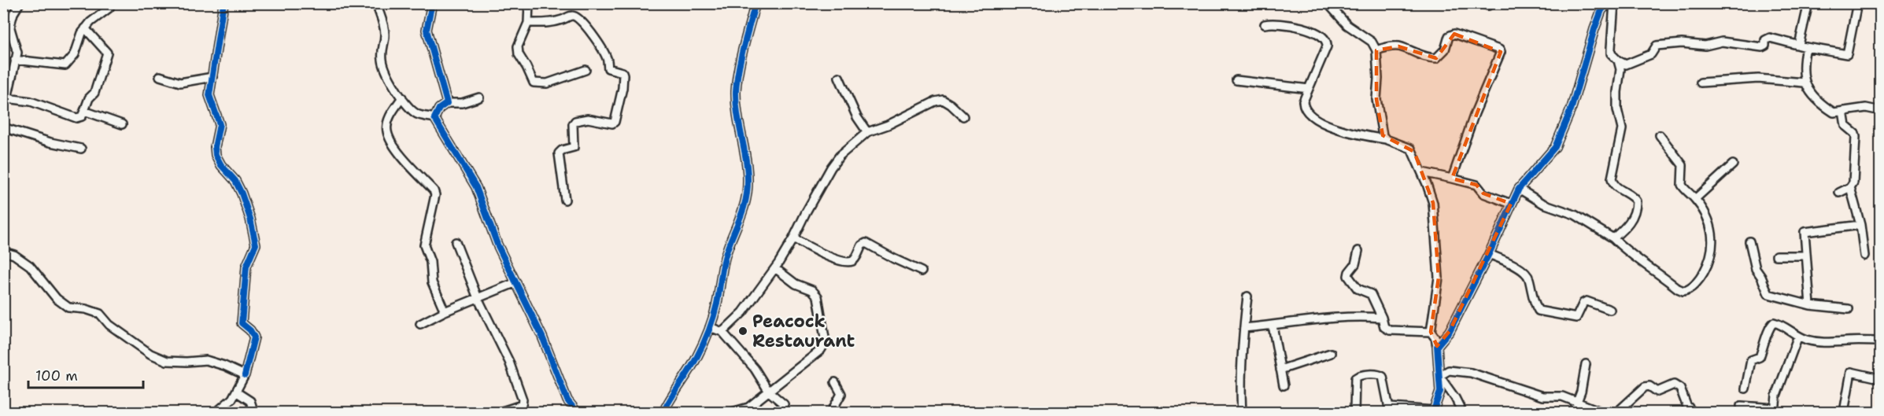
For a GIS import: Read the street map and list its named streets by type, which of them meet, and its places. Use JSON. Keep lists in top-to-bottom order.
{
  "places": ["Peacock Restaurant"],
  "scale_bar": "100 m"
}
